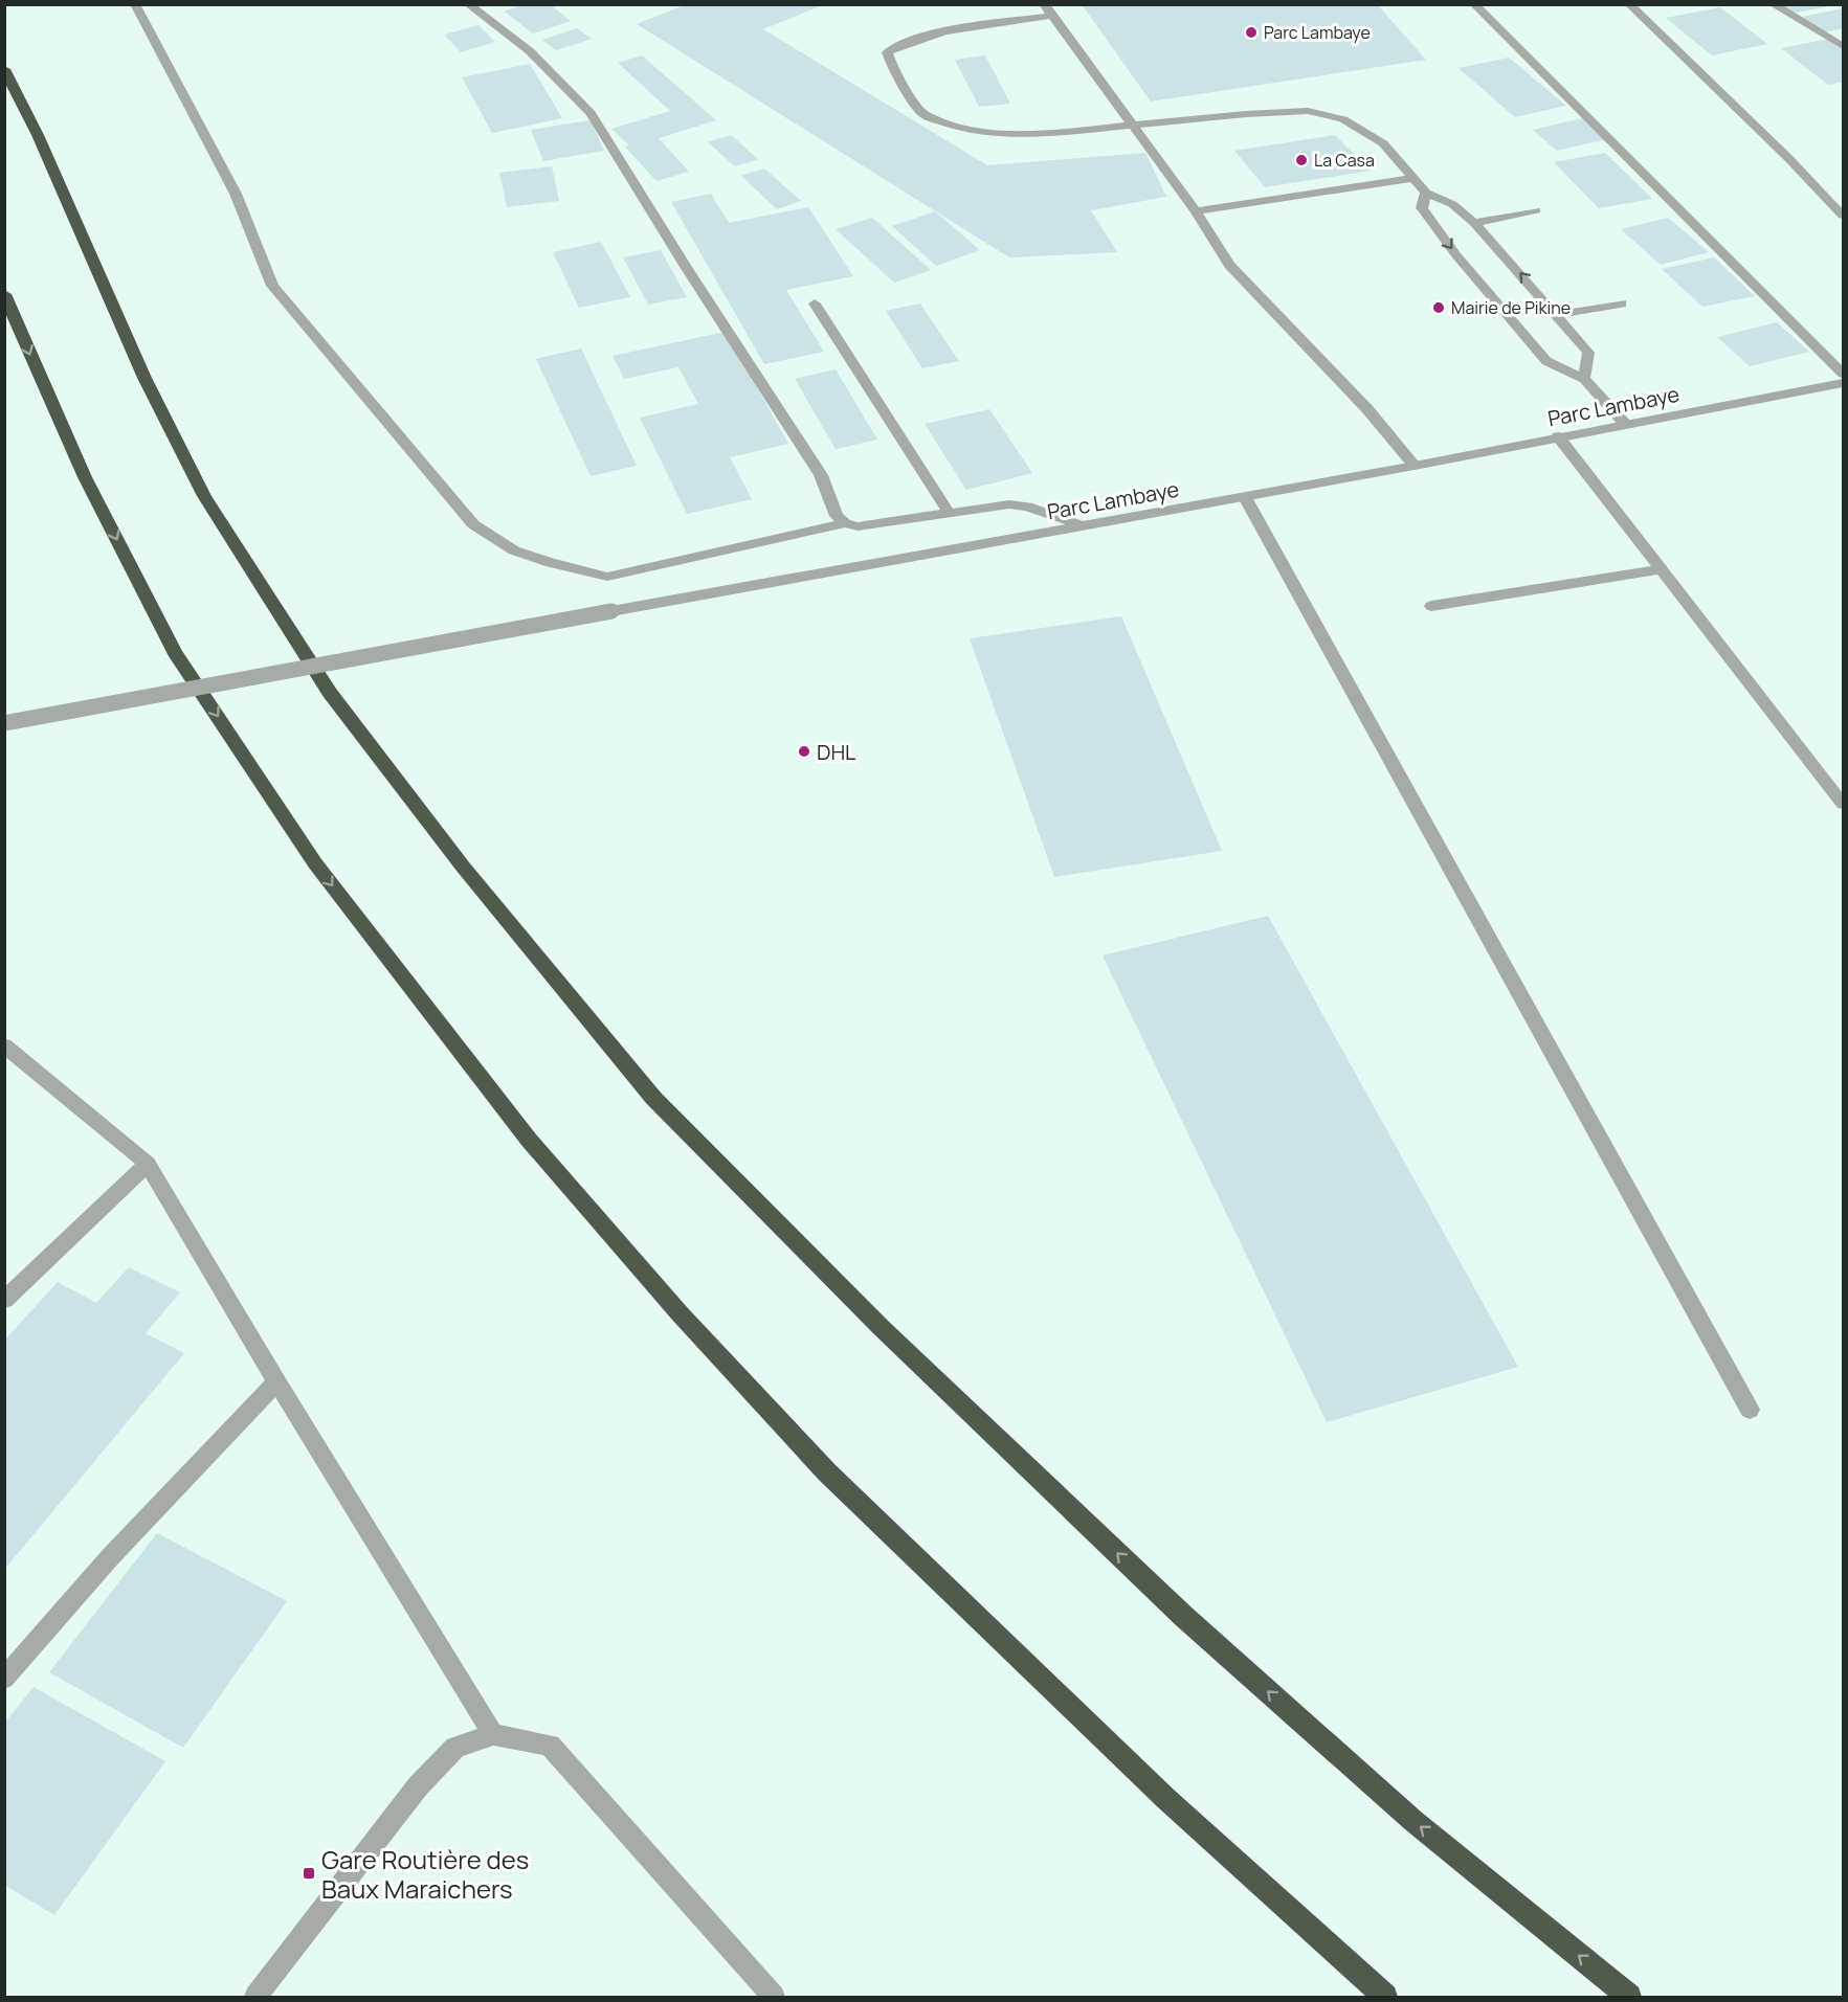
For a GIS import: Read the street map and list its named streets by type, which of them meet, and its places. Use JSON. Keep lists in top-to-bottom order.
{
  "streets": {
    "street": ["Parc Lambaye"]
  },
  "places": {
    "other": [
      "Parc Lambaye",
      "La Casa",
      "Mairie de Pikine",
      "DHL"
    ],
    "transit": ["Gare Routière des Baux Maraichers"]
  }
}
